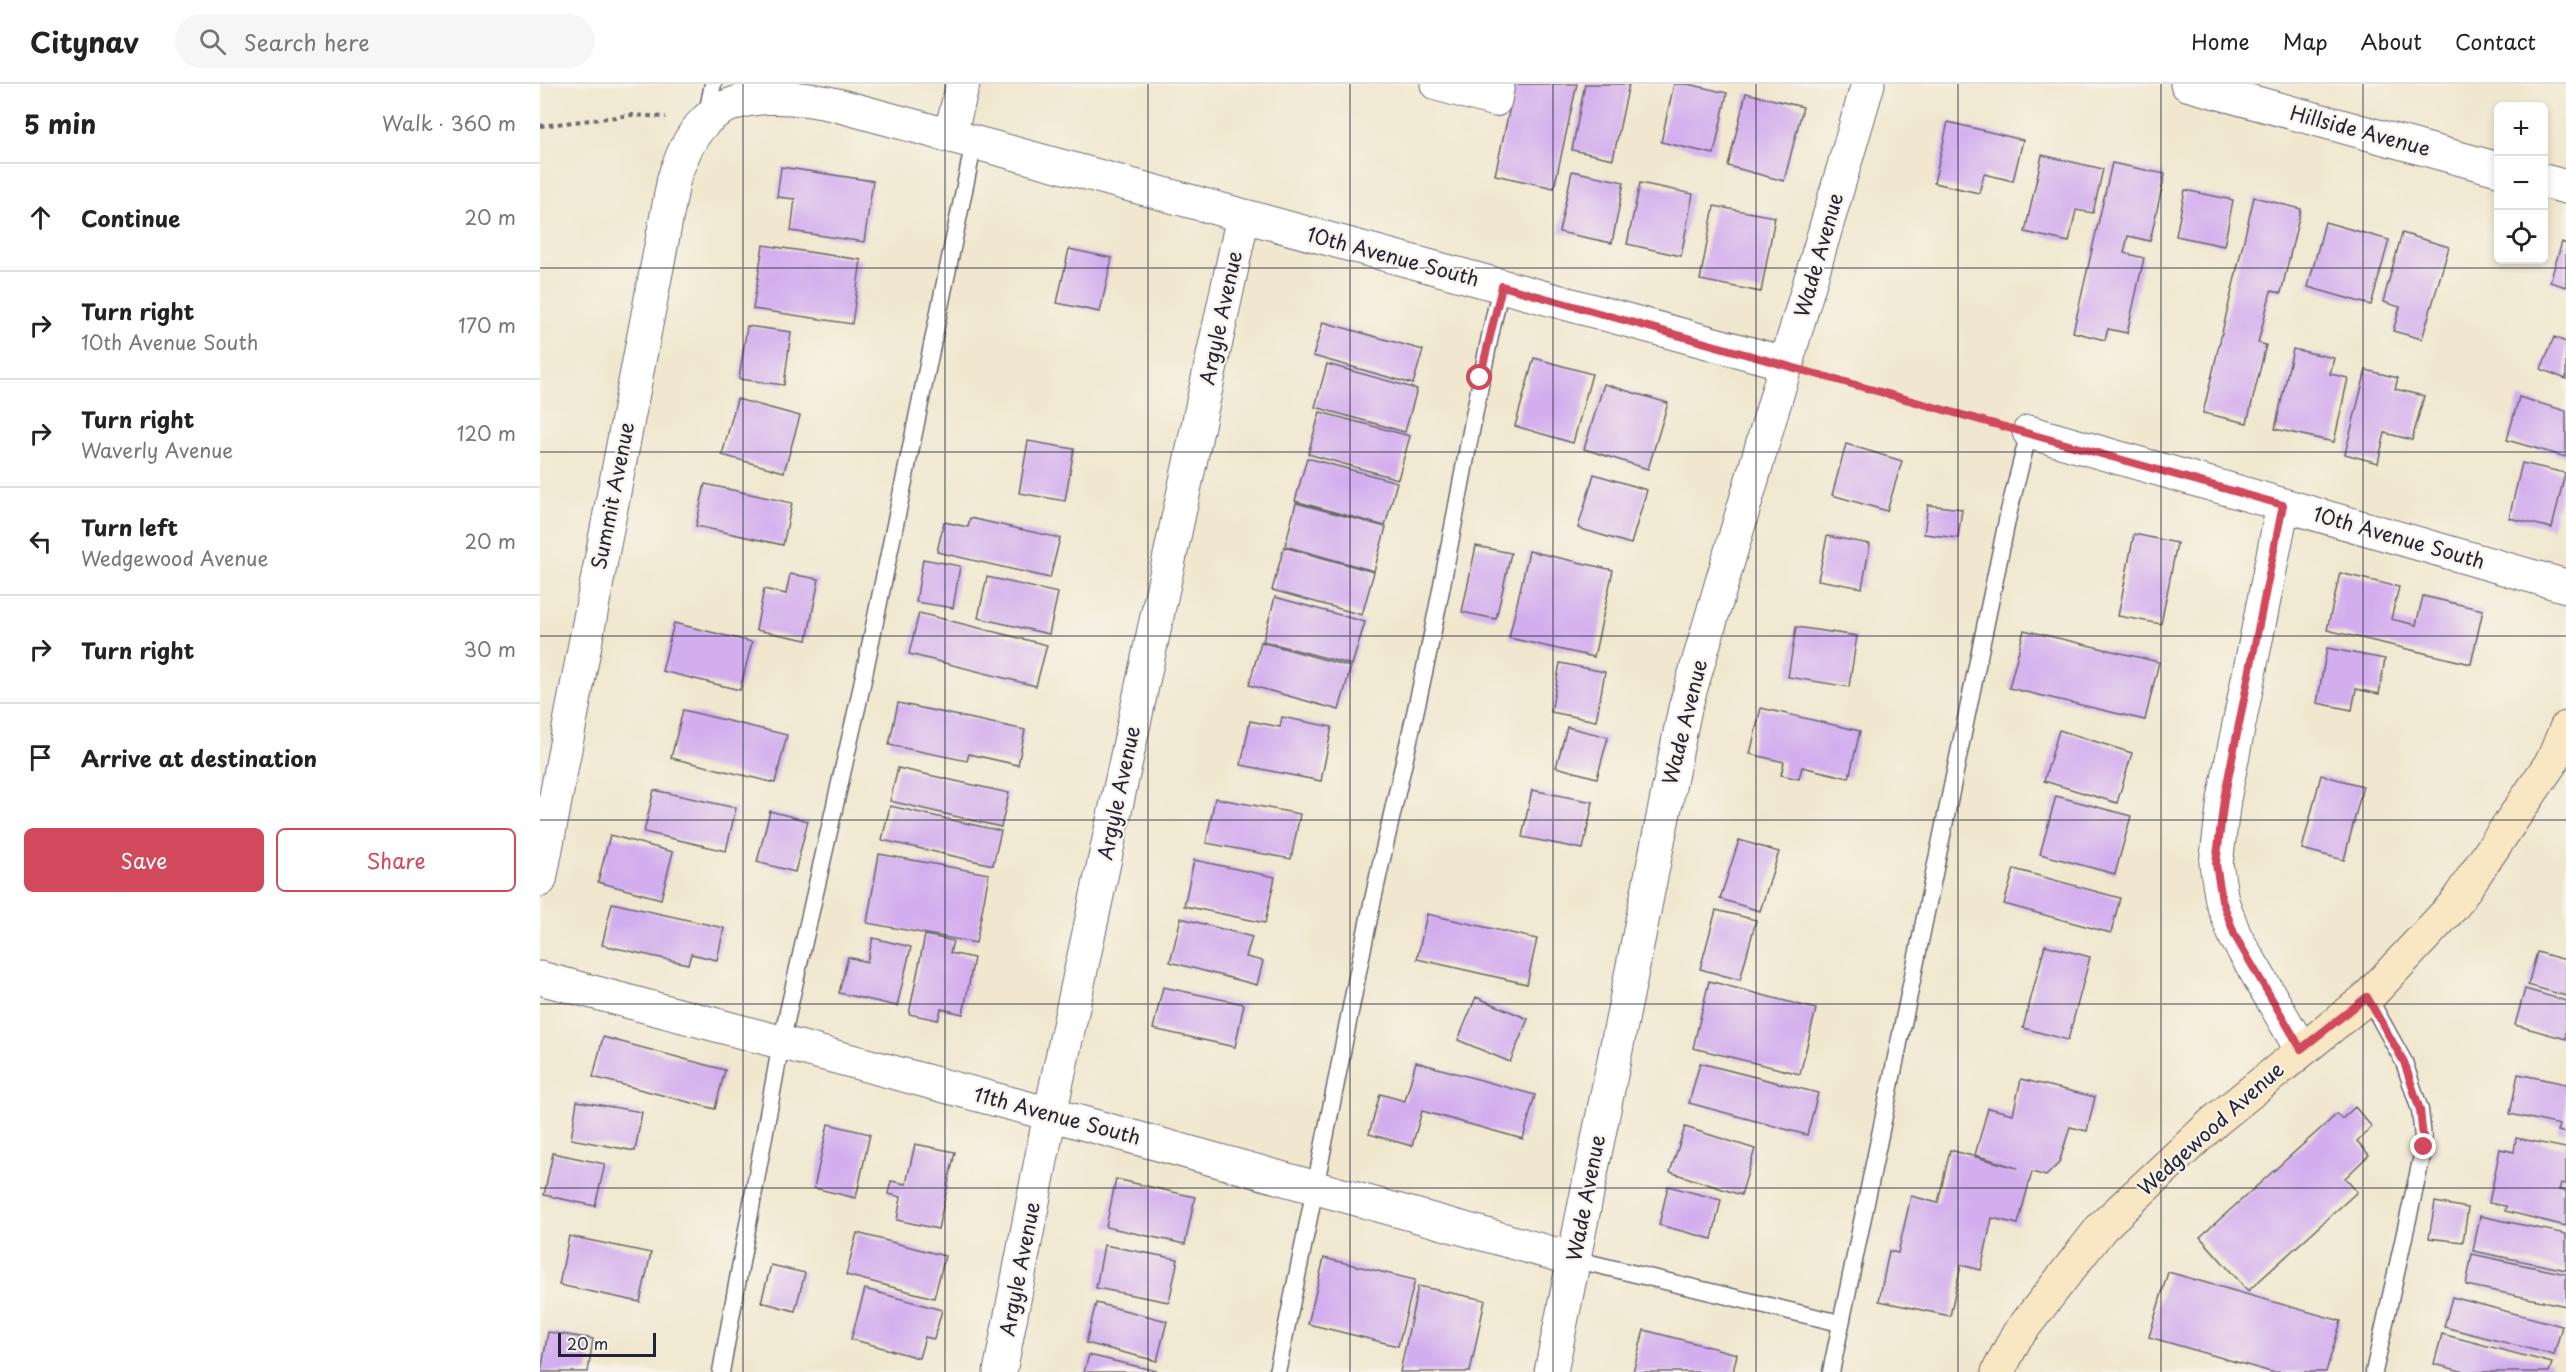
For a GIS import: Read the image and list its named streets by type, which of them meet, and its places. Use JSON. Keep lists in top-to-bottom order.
{
  "streets": {
    "main road": ["Wedgewood Avenue"],
    "street": [
      "Hillside Avenue",
      "Wade Avenue",
      "10th Avenue South",
      "Argyle Avenue",
      "Summit Avenue",
      "11th Avenue South"
    ]
  },
  "crossings": [
    ["Wade Avenue", "10th Avenue South"],
    ["Wade Avenue", "11th Avenue South"],
    ["10th Avenue South", "Argyle Avenue"],
    ["10th Avenue South", "Summit Avenue"],
    ["Argyle Avenue", "11th Avenue South"]
  ],
  "scale_bar": "20 m",
  "page": {
    "header": "Citynav",
    "search": "Search here",
    "nav": [
      "Home",
      "Map",
      "About",
      "Contact"
    ],
    "heading": ["5 min", "Walk · 360 m"],
    "map_buttons": ["+", "−"],
    "list": [
      ["Continue", "20 m"],
      ["Turn right", "10th Avenue South", "170 m"],
      ["Turn right", "Waverly Avenue", "120 m"],
      ["Turn left", "Wedgewood Avenue", "20 m"],
      ["Turn right", "30 m"],
      "Arrive at destination"
    ],
    "buttons": ["Save", "Share"],
    "scale": "20 m"
  }
}
